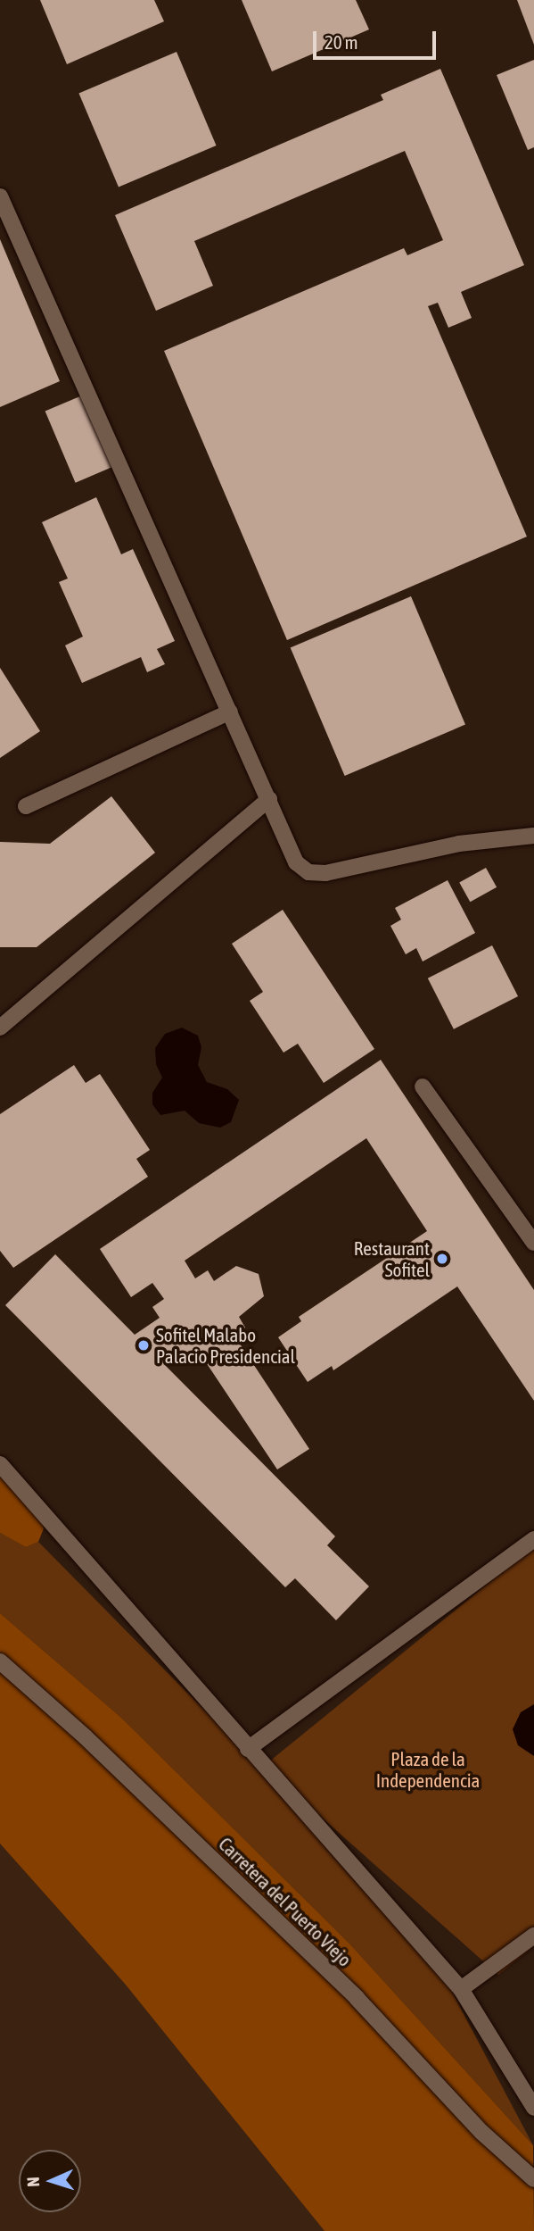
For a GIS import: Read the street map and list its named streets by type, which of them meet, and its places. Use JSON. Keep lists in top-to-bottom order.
{
  "streets": {
    "street": ["Carretera del Puerto Viejo"]
  },
  "parks": ["Plaza de la Independencia"],
  "places": ["Restaurant Sofitel", "Sofitel Malabo Palacio Presidencial"],
  "scale_bar": "20 m",
  "north": "left"
}
